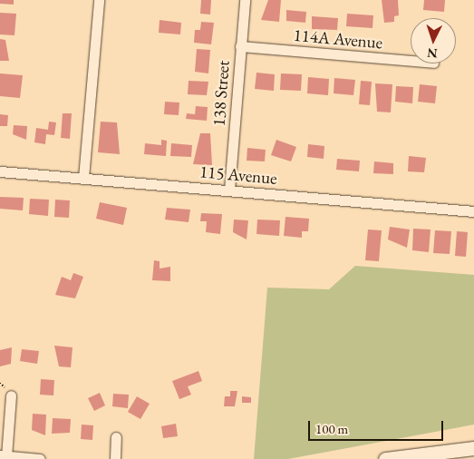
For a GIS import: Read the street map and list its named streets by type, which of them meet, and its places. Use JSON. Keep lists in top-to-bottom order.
{
  "streets": {
    "street": ["114A Avenue", "138 Street", "115 Avenue"]
  },
  "crossings": [
    ["114A Avenue", "138 Street"],
    ["138 Street", "115 Avenue"]
  ],
  "scale_bar": "100 m",
  "north": "bottom"
}
